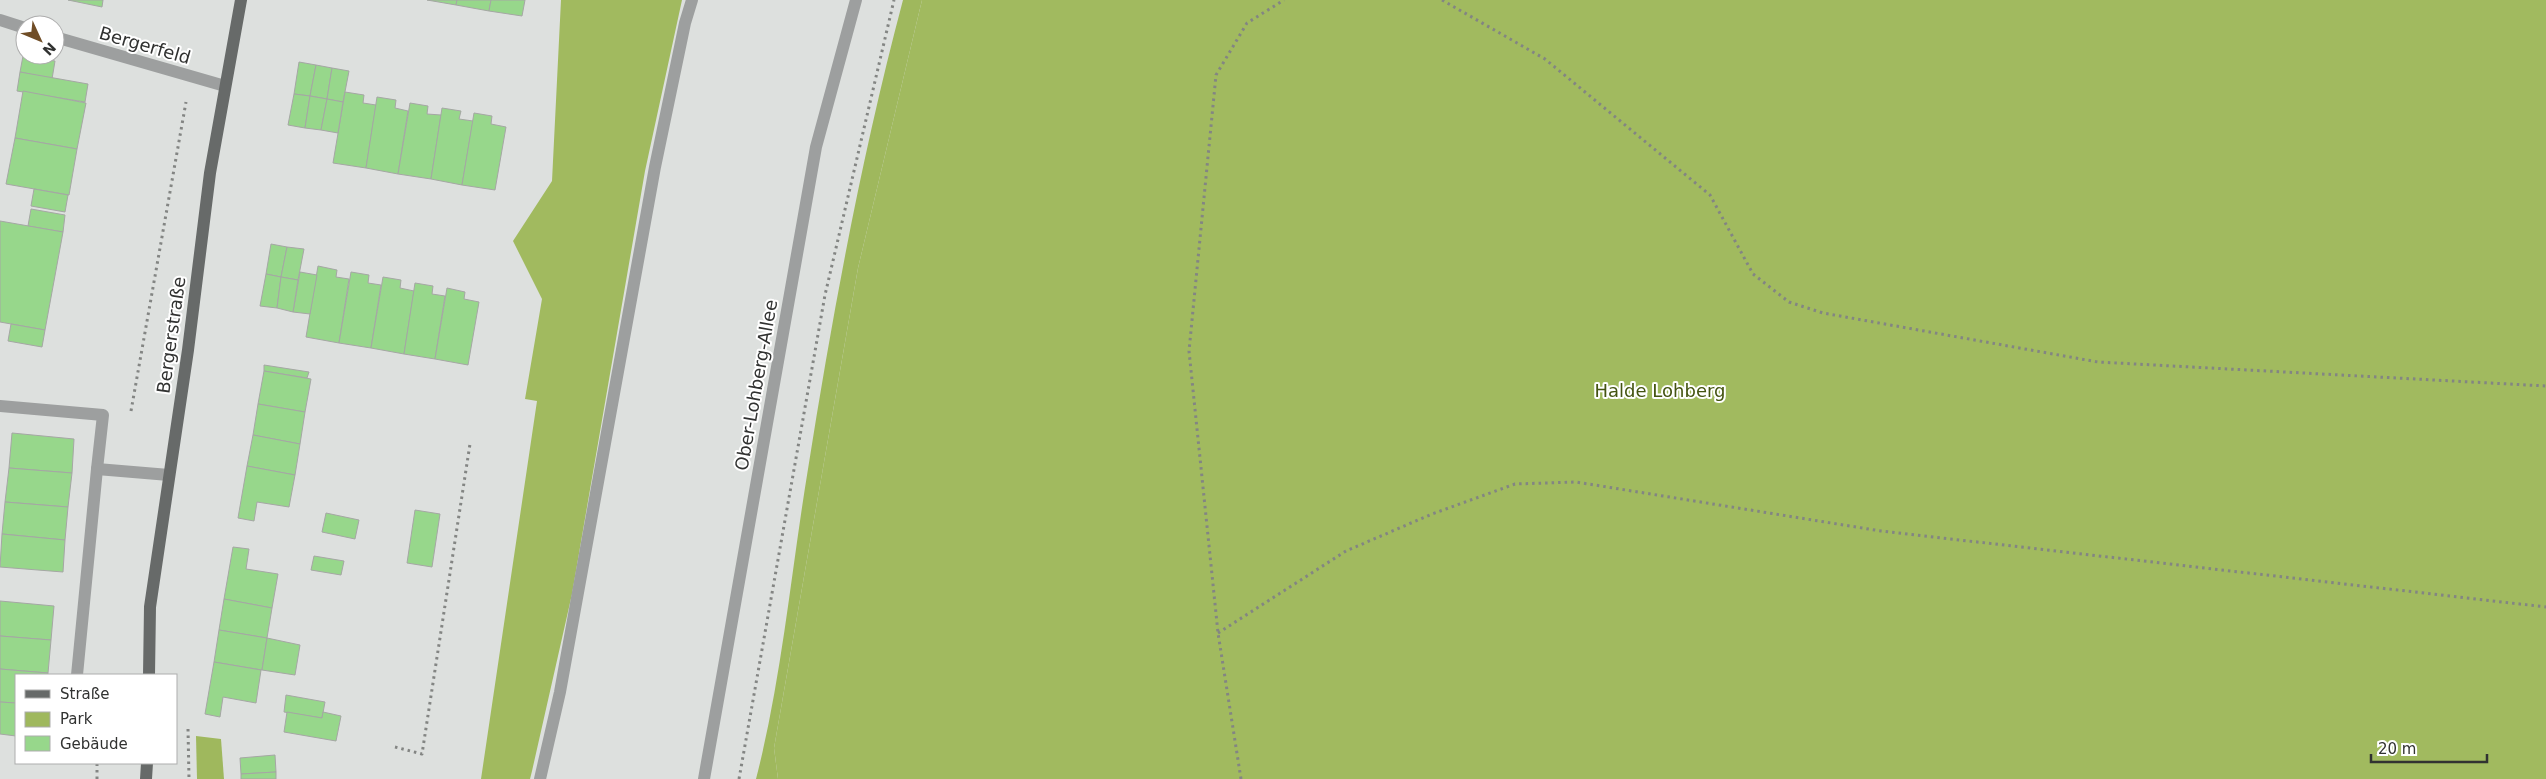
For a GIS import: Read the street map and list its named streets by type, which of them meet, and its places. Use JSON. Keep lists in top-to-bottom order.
{
  "streets": {
    "main road": ["Bergerstraße"],
    "street": ["Bergerfeld", "Ober-Lohberg-Allee"]
  },
  "crossings": [
    ["Bergerfeld", "Bergerstraße"]
  ],
  "parks": ["Halde Lohberg"],
  "legend": ["Straße", "Park", "Gebäude"],
  "scale_bar": "20 m",
  "north": "bottom right"
}
